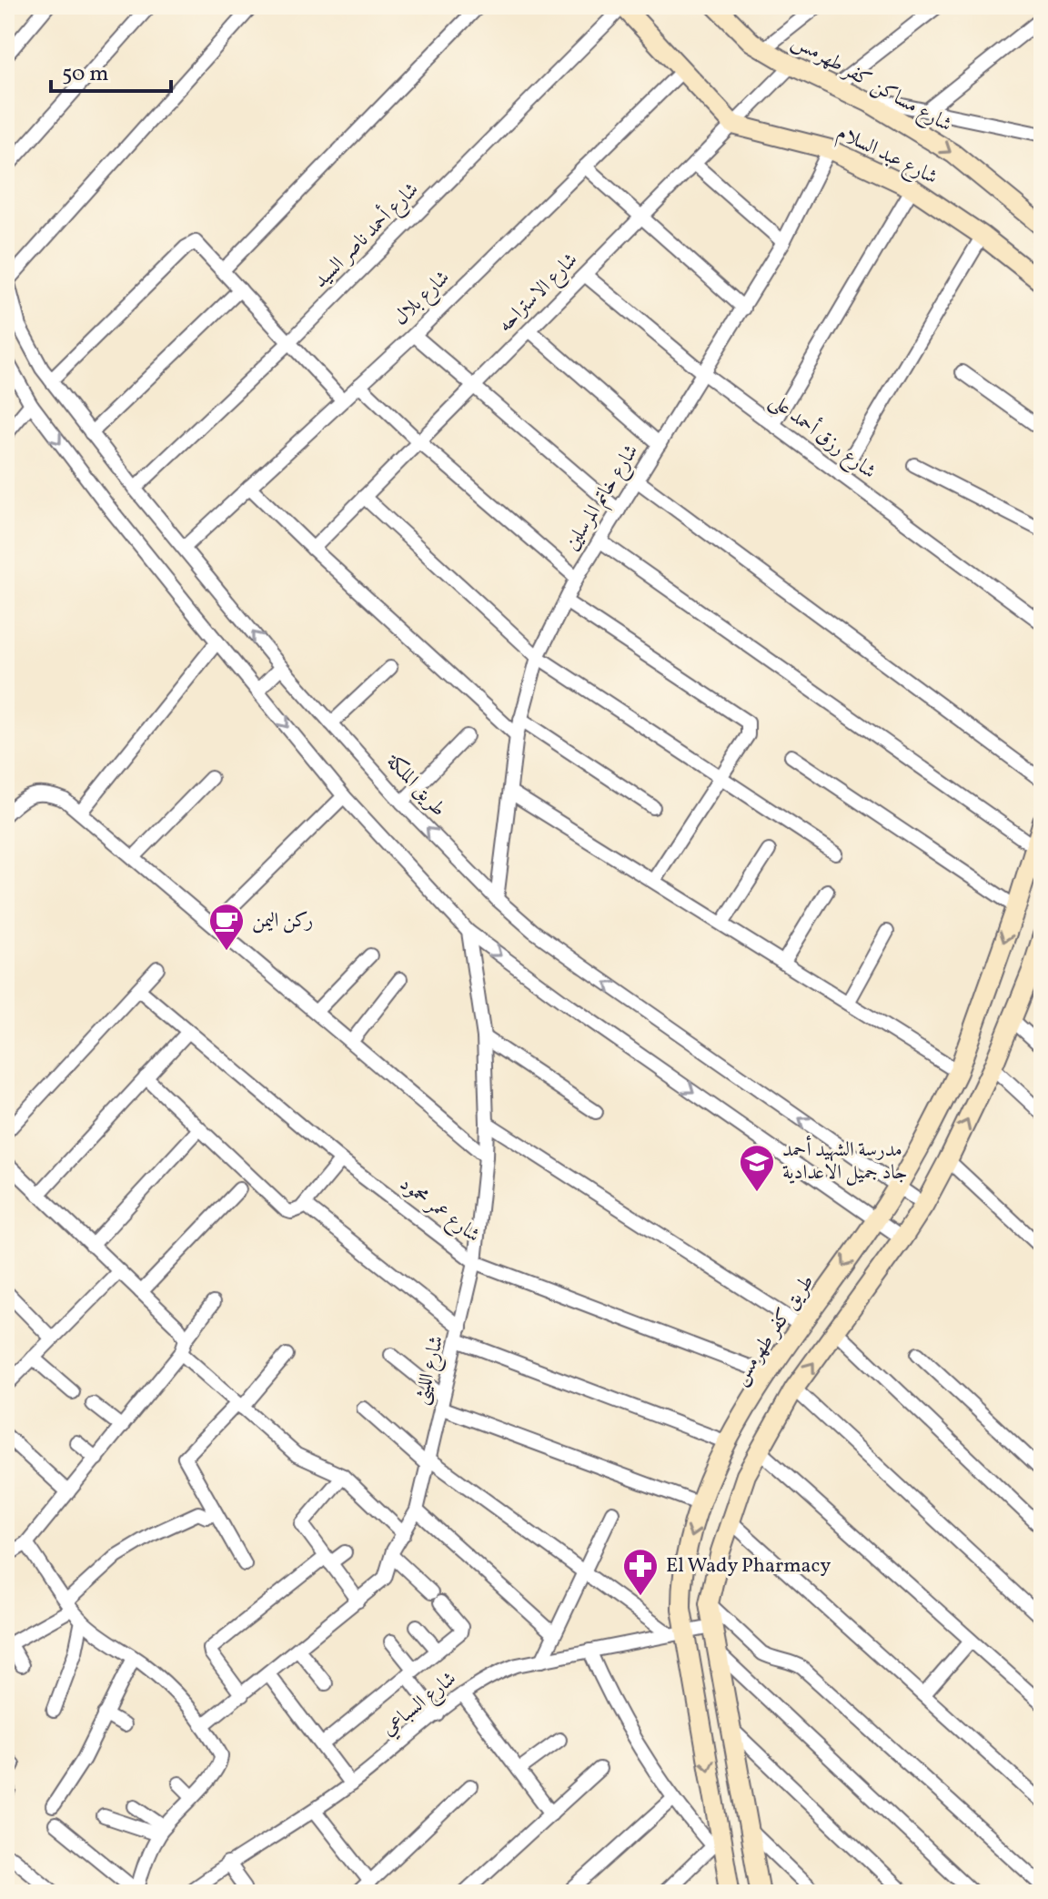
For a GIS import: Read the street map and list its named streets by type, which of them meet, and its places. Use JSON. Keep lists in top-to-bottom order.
{
  "streets": {
    "street": [
      "شارع مساكن كفر طهرمس",
      "شارع عبد السلام",
      "شارع أحمد ناصر السيد",
      "شارع الاستراحه",
      "شارع بلال",
      "شارع رزق أحمد على",
      "شارع خاتم المرسلين",
      "طريق الملكة",
      "شارع عمر محمود",
      "طريق كفر طهرمس",
      "شارع الليثى",
      "شارع السباعي"
    ]
  },
  "crossings": [
    ["شارع مساكن كفر طهرمس", "شارع الاستراحه"],
    ["شارع عبد السلام", "شارع الاستراحه"],
    ["شارع عبد السلام", "شارع خاتم المرسلين"],
    ["شارع أحمد ناصر السيد", "طريق الملكة"],
    ["شارع الاستراحه", "شارع رزق أحمد على"],
    ["شارع بلال", "طريق الملكة"],
    ["شارع رزق أحمد على", "شارع خاتم المرسلين"],
    ["شارع خاتم المرسلين", "طريق الملكة"],
    ["طريق الملكة", "طريق كفر طهرمس"],
    ["شارع عمر محمود", "طريق كفر طهرمس"],
    ["شارع عمر محمود", "شارع الليثى"],
    ["طريق كفر طهرمس", "شارع السباعي"]
  ],
  "places": {
    "cafe": ["ركن اليمن"],
    "school or university": ["مدرسة الشهيد أحمد جاد جميل الاعدادية"],
    "pharmacy": ["El Wady Pharmacy"]
  },
  "scale_bar": "50 m"
}
